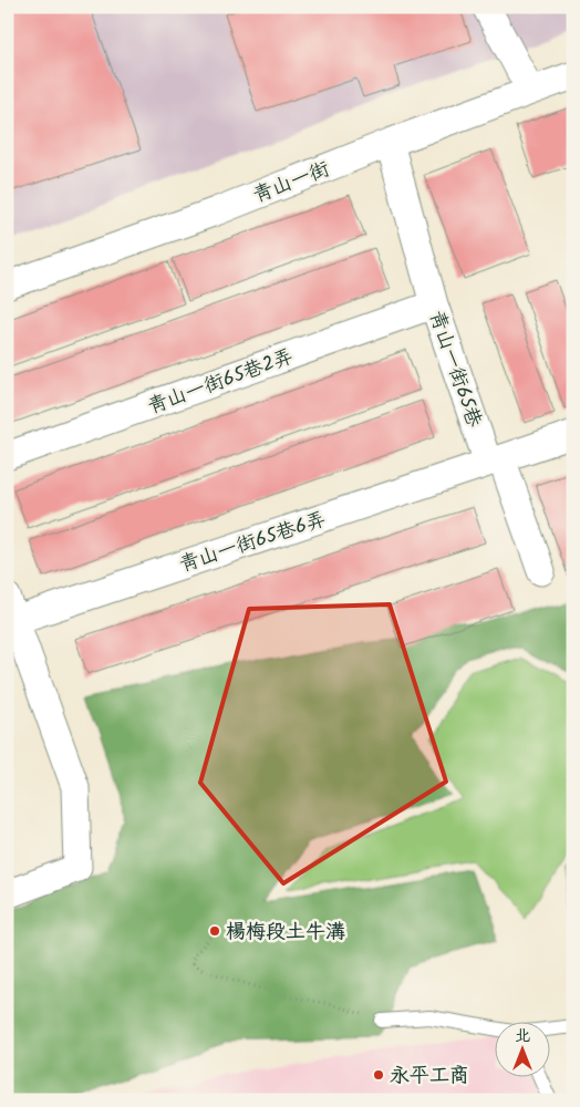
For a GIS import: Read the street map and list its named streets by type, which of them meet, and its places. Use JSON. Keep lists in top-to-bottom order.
{
  "streets": {
    "street": [
      "青山一街",
      "青山一街65巷",
      "青山一街65巷2弄",
      "青山一街65巷6弄"
    ]
  },
  "crossings": [
    ["青山一街", "青山一街65巷"],
    ["青山一街65巷", "青山一街65巷2弄"],
    ["青山一街65巷", "青山一街65巷6弄"]
  ],
  "places": ["楊梅段土牛溝", "永平工商"],
  "north": "top"
}
